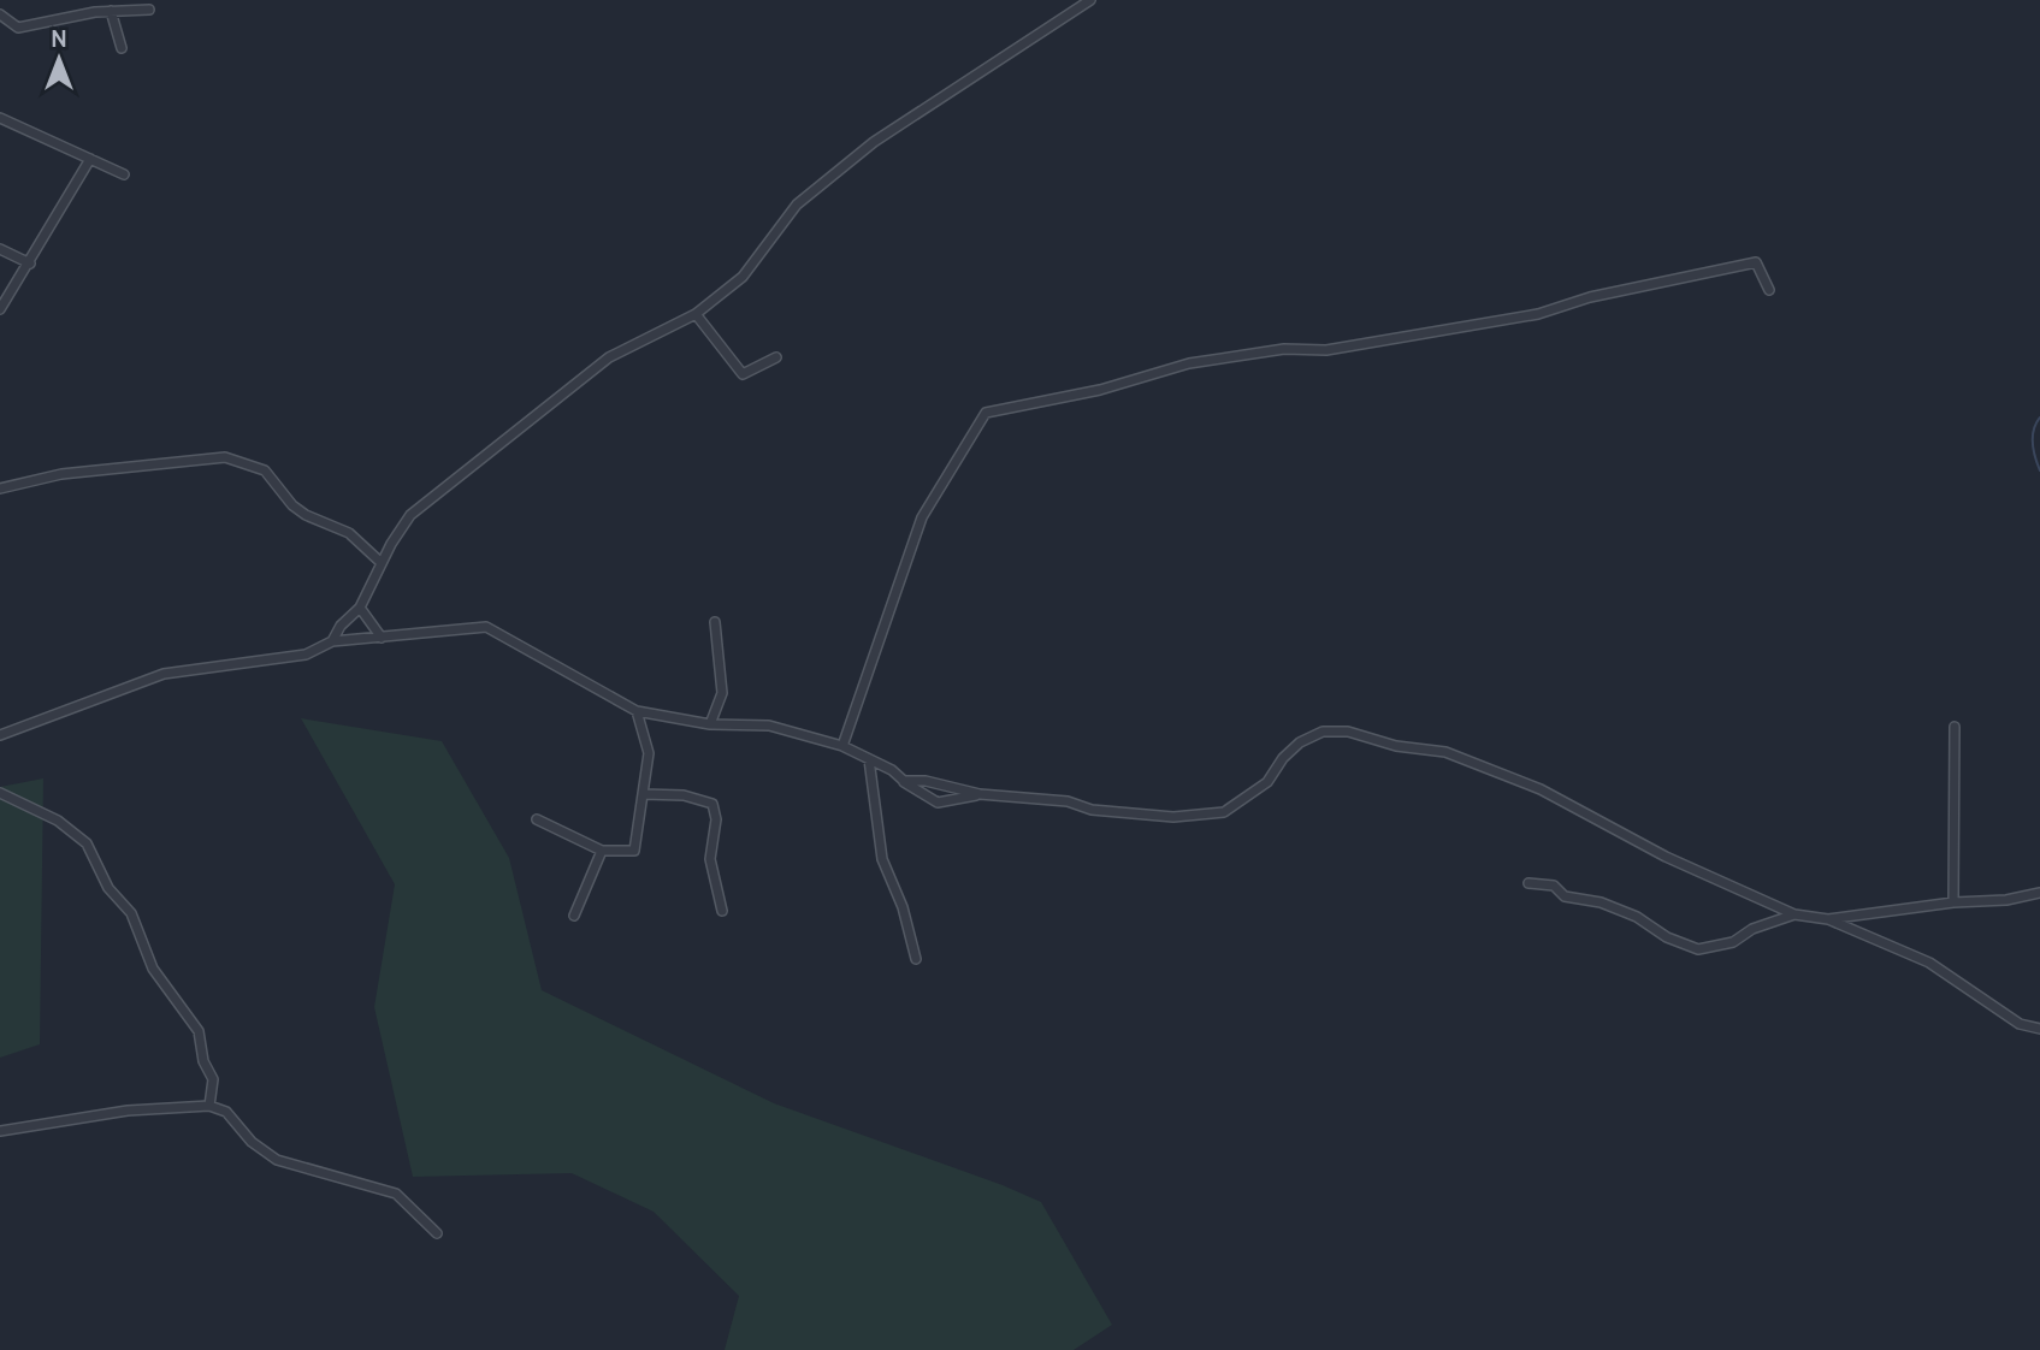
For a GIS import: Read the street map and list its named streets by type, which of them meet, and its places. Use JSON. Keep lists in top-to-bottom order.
{
  "north": "top"
}
